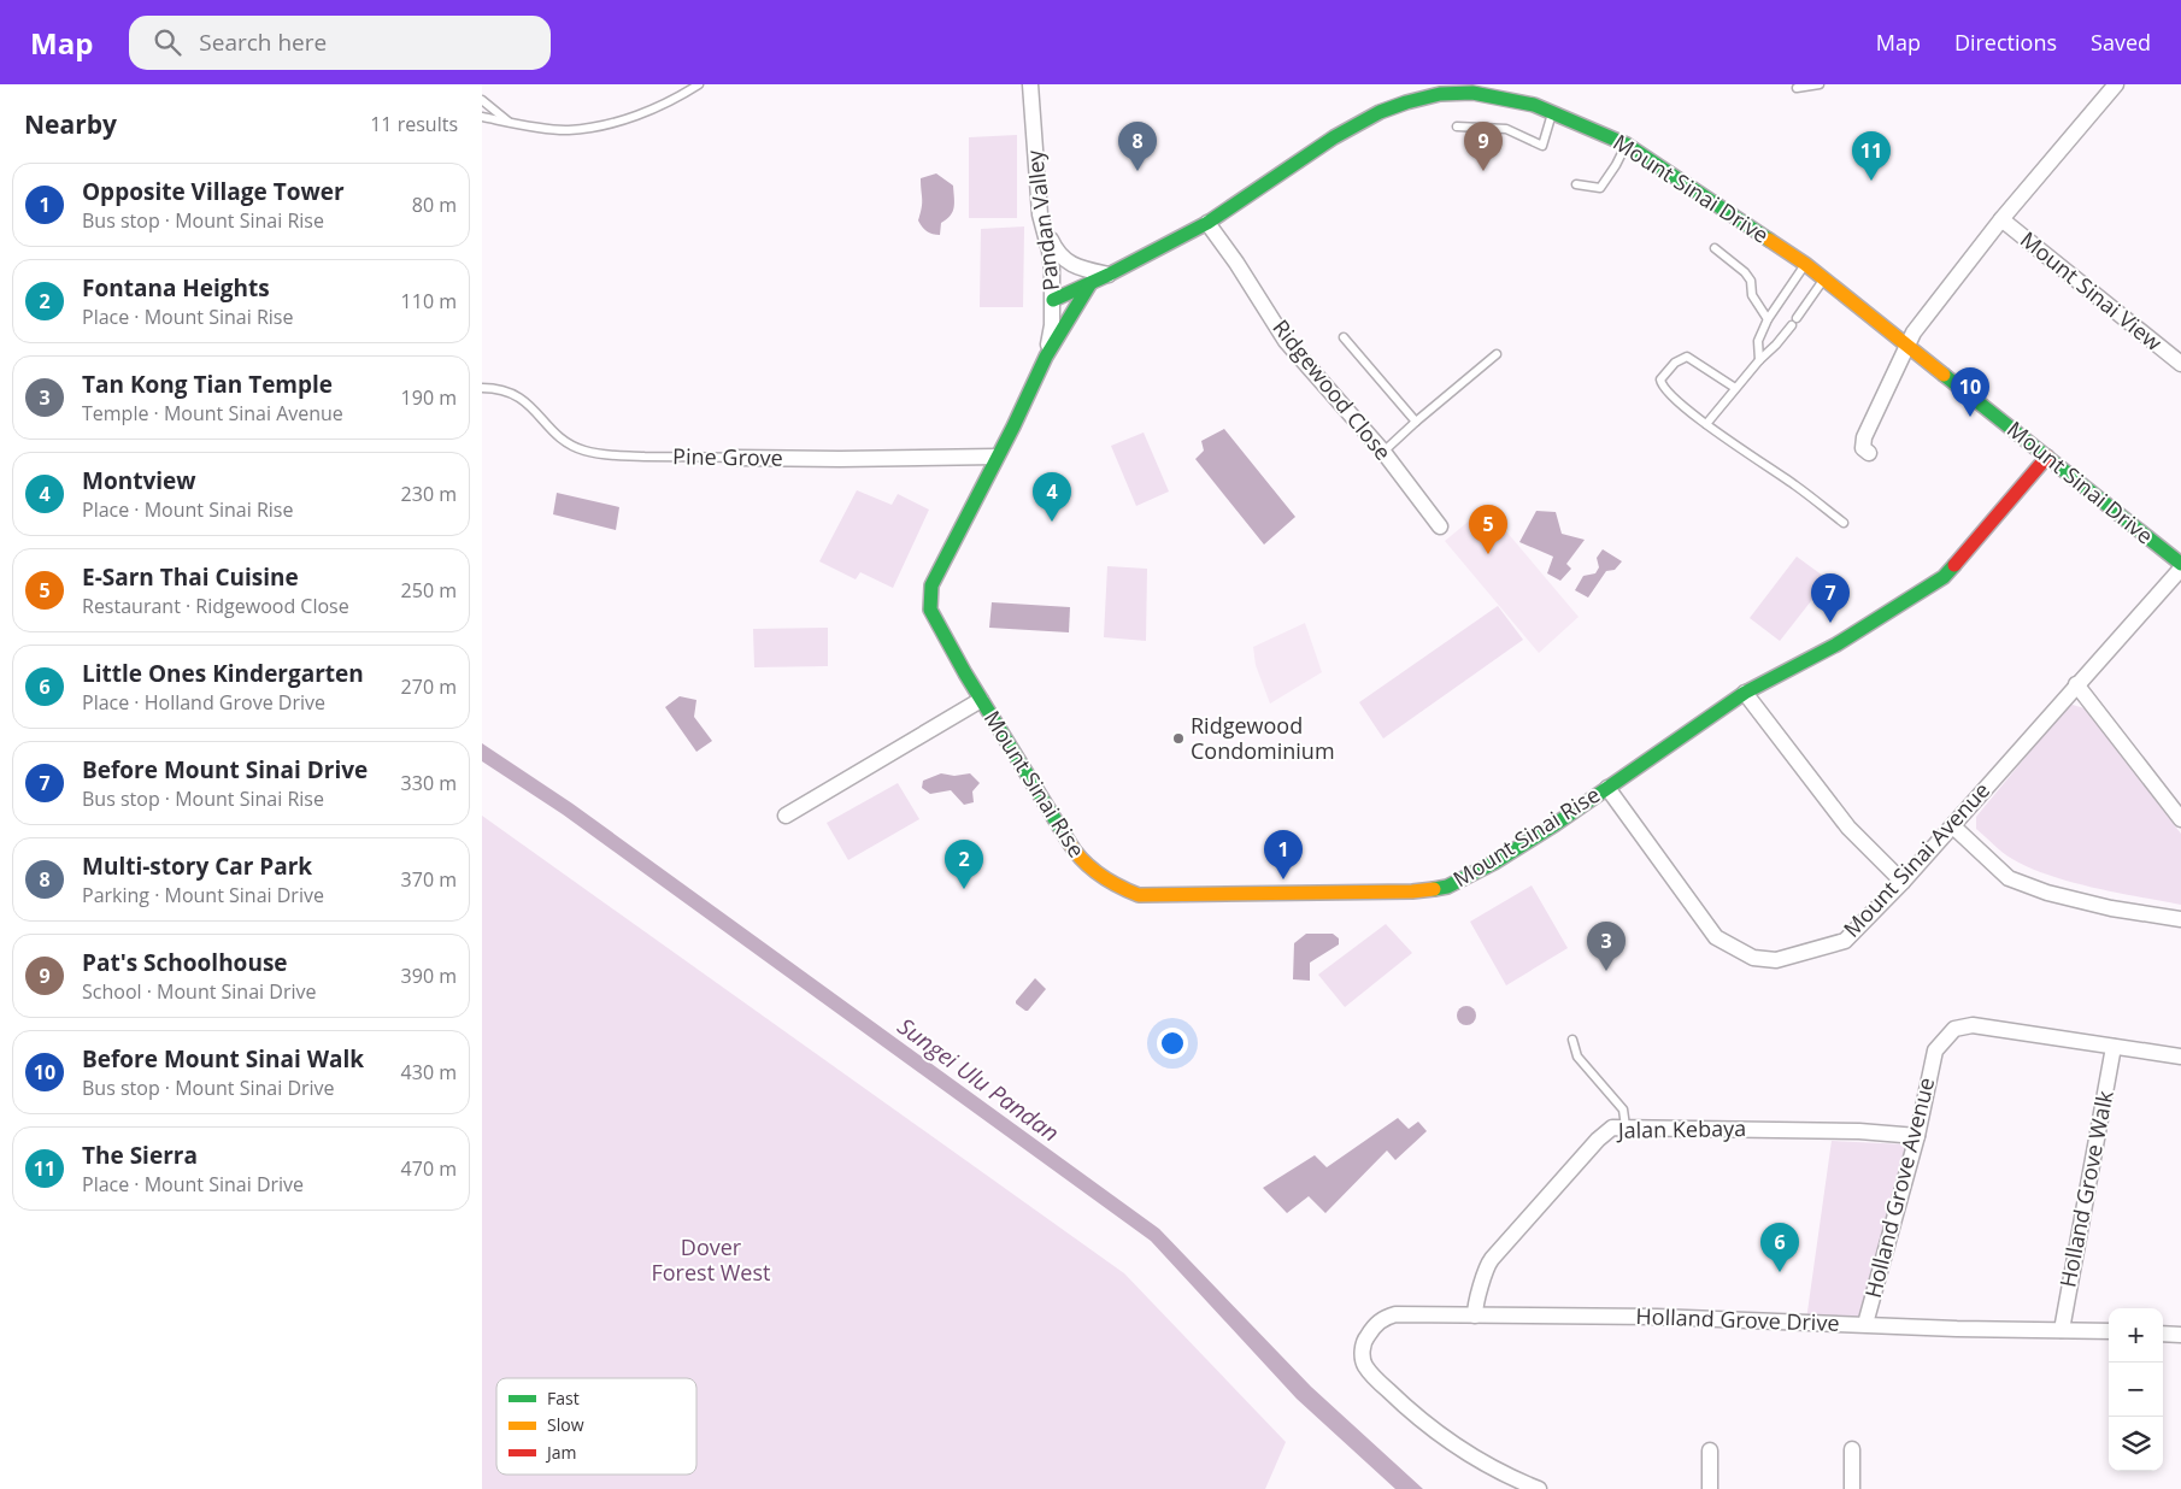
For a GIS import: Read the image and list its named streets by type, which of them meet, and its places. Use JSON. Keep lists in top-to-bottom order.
{
  "streets": {
    "street": [
      "Mount Sinai Drive",
      "Pandan Valley",
      "Mount Sinai View",
      "Ridgewood Close",
      "Pine Grove",
      "Mount Sinai Rise",
      "Mount Sinai Avenue",
      "Jalan Kebaya",
      "Holland Grove Avenue",
      "Holland Grove Walk",
      "Holland Grove Drive"
    ]
  },
  "crossings": [
    ["Mount Sinai Drive", "Pandan Valley"],
    ["Mount Sinai Drive", "Ridgewood Close"],
    ["Mount Sinai Drive", "Mount Sinai Rise"],
    ["Mount Sinai Drive", "Mount Sinai Avenue"],
    ["Pandan Valley", "Mount Sinai Rise"],
    ["Pine Grove", "Mount Sinai Rise"],
    ["Mount Sinai Rise", "Mount Sinai Avenue"],
    ["Jalan Kebaya", "Holland Grove Avenue"],
    ["Jalan Kebaya", "Holland Grove Drive"],
    ["Holland Grove Avenue", "Holland Grove Walk"],
    ["Holland Grove Avenue", "Holland Grove Drive"],
    ["Holland Grove Walk", "Holland Grove Drive"]
  ],
  "water": ["Sungei Ulu Pandan"],
  "parks": ["Dover Forest West"],
  "places": ["Ridgewood Condominium"],
  "legend": ["Fast", "Slow", "Jam"],
  "page": {
    "header": "Map",
    "search": "Search here",
    "nav": ["Map", "Directions", "Saved"],
    "heading": ["Nearby", "11 results"],
    "pins": [
      "8",
      "9",
      "11",
      "10",
      "4",
      "5",
      "7",
      "1",
      "2",
      "3",
      "6"
    ],
    "list": [
      {
        "mark": "1",
        "name": "Opposite Village Tower",
        "note": "Bus stop · Mount Sinai Rise",
        "value": "80 m"
      },
      {
        "mark": "2",
        "name": "Fontana Heights",
        "note": "Place · Mount Sinai Rise",
        "value": "110 m"
      },
      {
        "mark": "3",
        "name": "Tan Kong Tian Temple",
        "note": "Temple · Mount Sinai Avenue",
        "value": "190 m"
      },
      {
        "mark": "4",
        "name": "Montview",
        "note": "Place · Mount Sinai Rise",
        "value": "230 m"
      },
      {
        "mark": "5",
        "name": "E-Sarn Thai Cuisine",
        "note": "Restaurant · Ridgewood Close",
        "value": "250 m"
      },
      {
        "mark": "6",
        "name": "Little Ones Kindergarten",
        "note": "Place · Holland Grove Drive",
        "value": "270 m"
      },
      {
        "mark": "7",
        "name": "Before Mount Sinai Drive",
        "note": "Bus stop · Mount Sinai Rise",
        "value": "330 m"
      },
      {
        "mark": "8",
        "name": "Multi-story Car Park",
        "note": "Parking · Mount Sinai Drive",
        "value": "370 m"
      },
      {
        "mark": "9",
        "name": "Pat's Schoolhouse",
        "note": "School · Mount Sinai Drive",
        "value": "390 m"
      },
      {
        "mark": "10",
        "name": "Before Mount Sinai Walk",
        "note": "Bus stop · Mount Sinai Drive",
        "value": "430 m"
      },
      {
        "mark": "11",
        "name": "The Sierra",
        "note": "Place · Mount Sinai Drive",
        "value": "470 m"
      }
    ],
    "map_buttons": ["+", "−"]
  }
}
